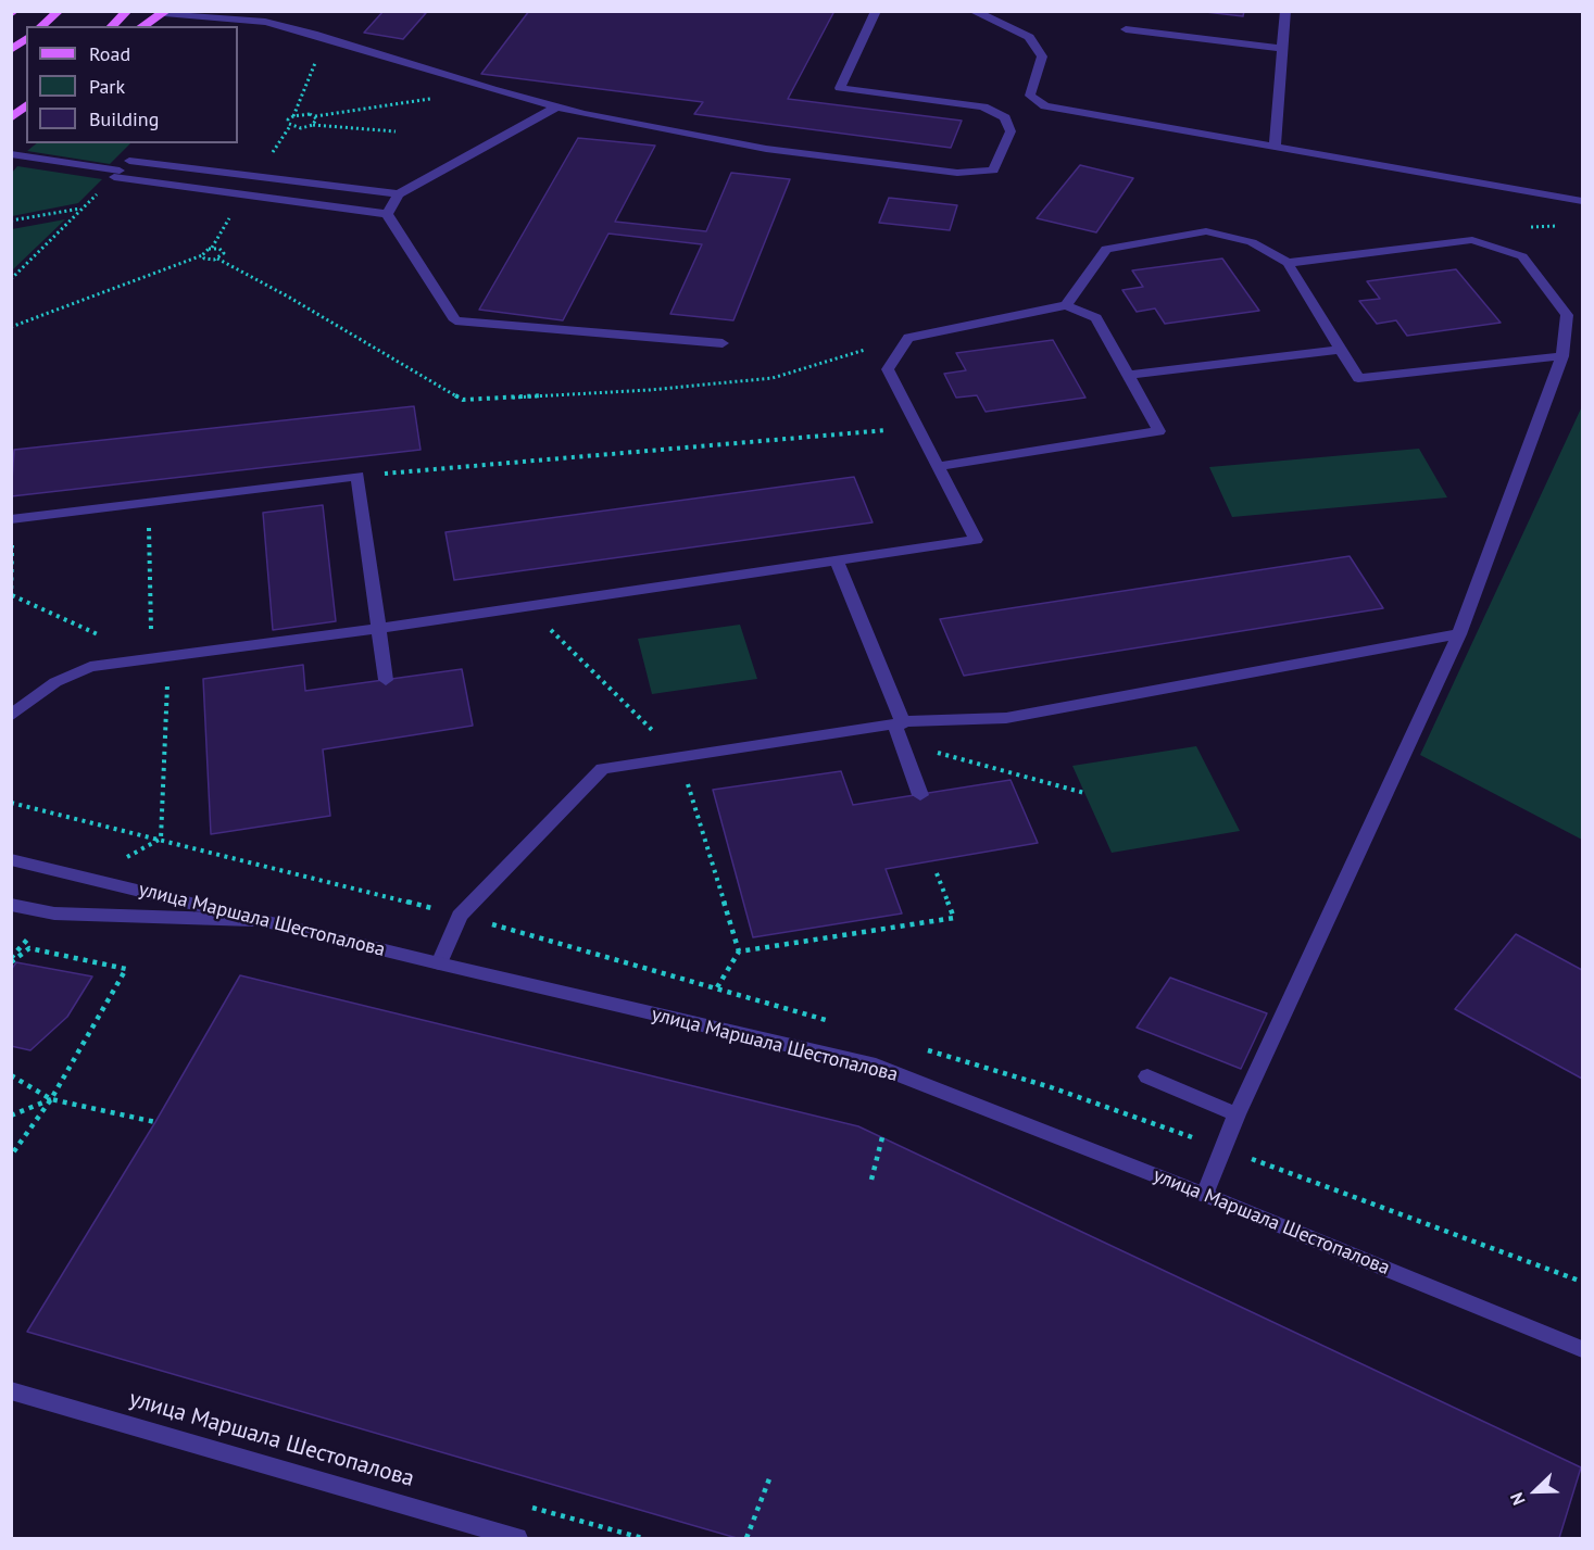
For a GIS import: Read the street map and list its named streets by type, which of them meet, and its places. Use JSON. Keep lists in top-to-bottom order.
{
  "streets": {
    "street": ["улица Маршала Шестопалова"]
  },
  "legend": ["Road", "Park", "Building"],
  "north": "bottom left"
}
